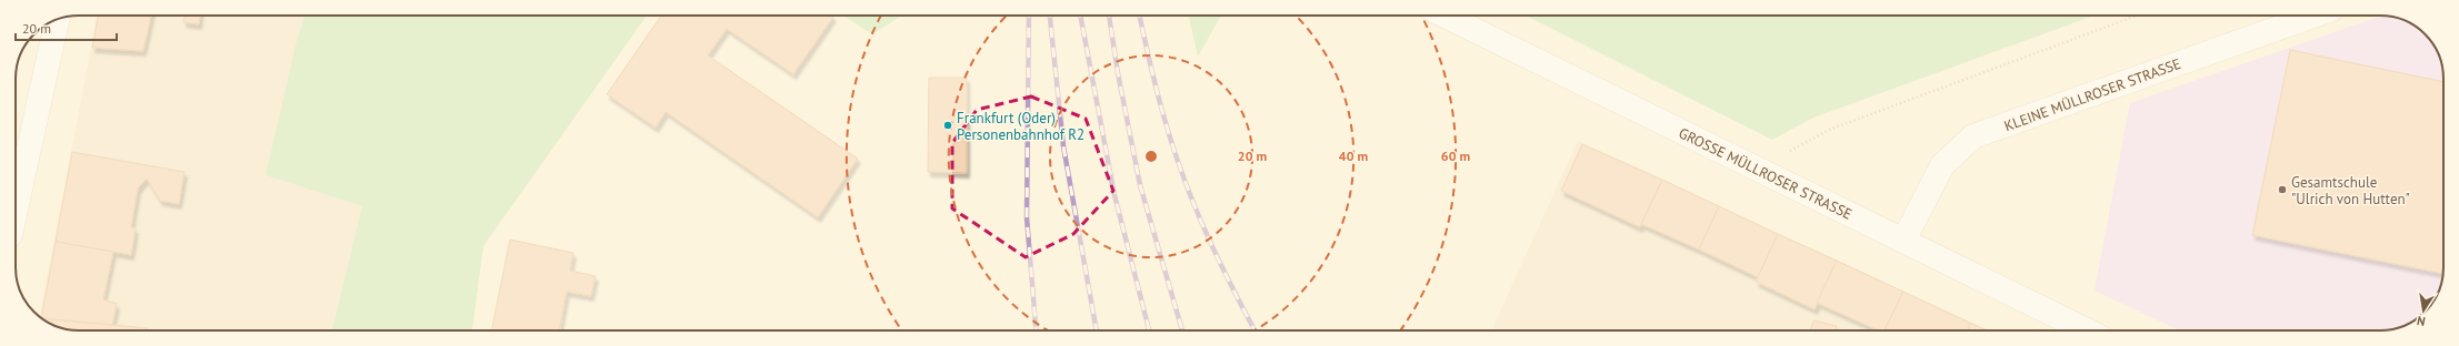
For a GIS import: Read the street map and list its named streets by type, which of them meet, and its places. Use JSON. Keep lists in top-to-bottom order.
{
  "streets": {
    "street": ["KLEINE MÜLLROSER STRASSE", "GROSSE MÜLLROSER STRASSE"]
  },
  "crossings": [
    ["KLEINE MÜLLROSER STRASSE", "GROSSE MÜLLROSER STRASSE"]
  ],
  "places": ["Frankfurt (Oder) Personenbahnhof R2", "Gesamtschule \"Ulrich von Hutten\""],
  "scale_bar": "20 m",
  "north": "bottom",
  "rings": ["20 m", "40 m", "60 m"]
}
